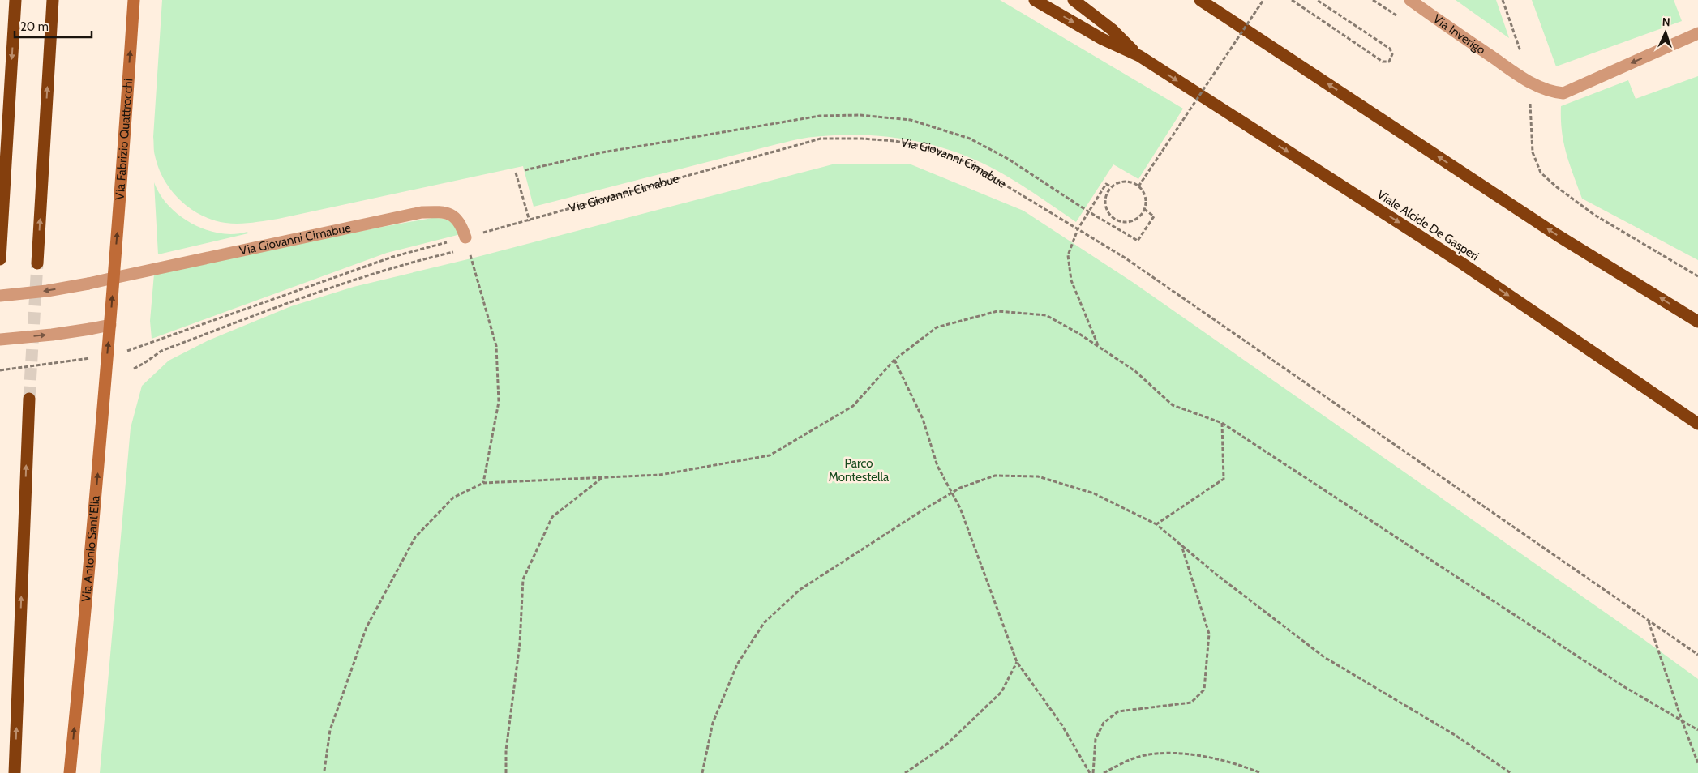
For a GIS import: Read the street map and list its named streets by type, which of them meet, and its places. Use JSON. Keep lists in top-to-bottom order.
{
  "streets": {
    "highway": ["Viale Alcide De Gasperi"],
    "main road": ["Via Fabrizio Quattrocchi", "Via Antonio Sant'Elia"],
    "street": ["Via Inverigo", "Via Giovanni Cimabue"]
  },
  "crossings": [
    ["Via Fabrizio Quattrocchi", "Via Giovanni Cimabue"],
    ["Via Fabrizio Quattrocchi", "Via Antonio Sant'Elia"]
  ],
  "one_way": ["Via Inverigo", "Via Fabrizio Quattrocchi", "Via Antonio Sant'Elia"],
  "parks": ["Parco Montestella"],
  "scale_bar": "20 m",
  "north": "top"
}
